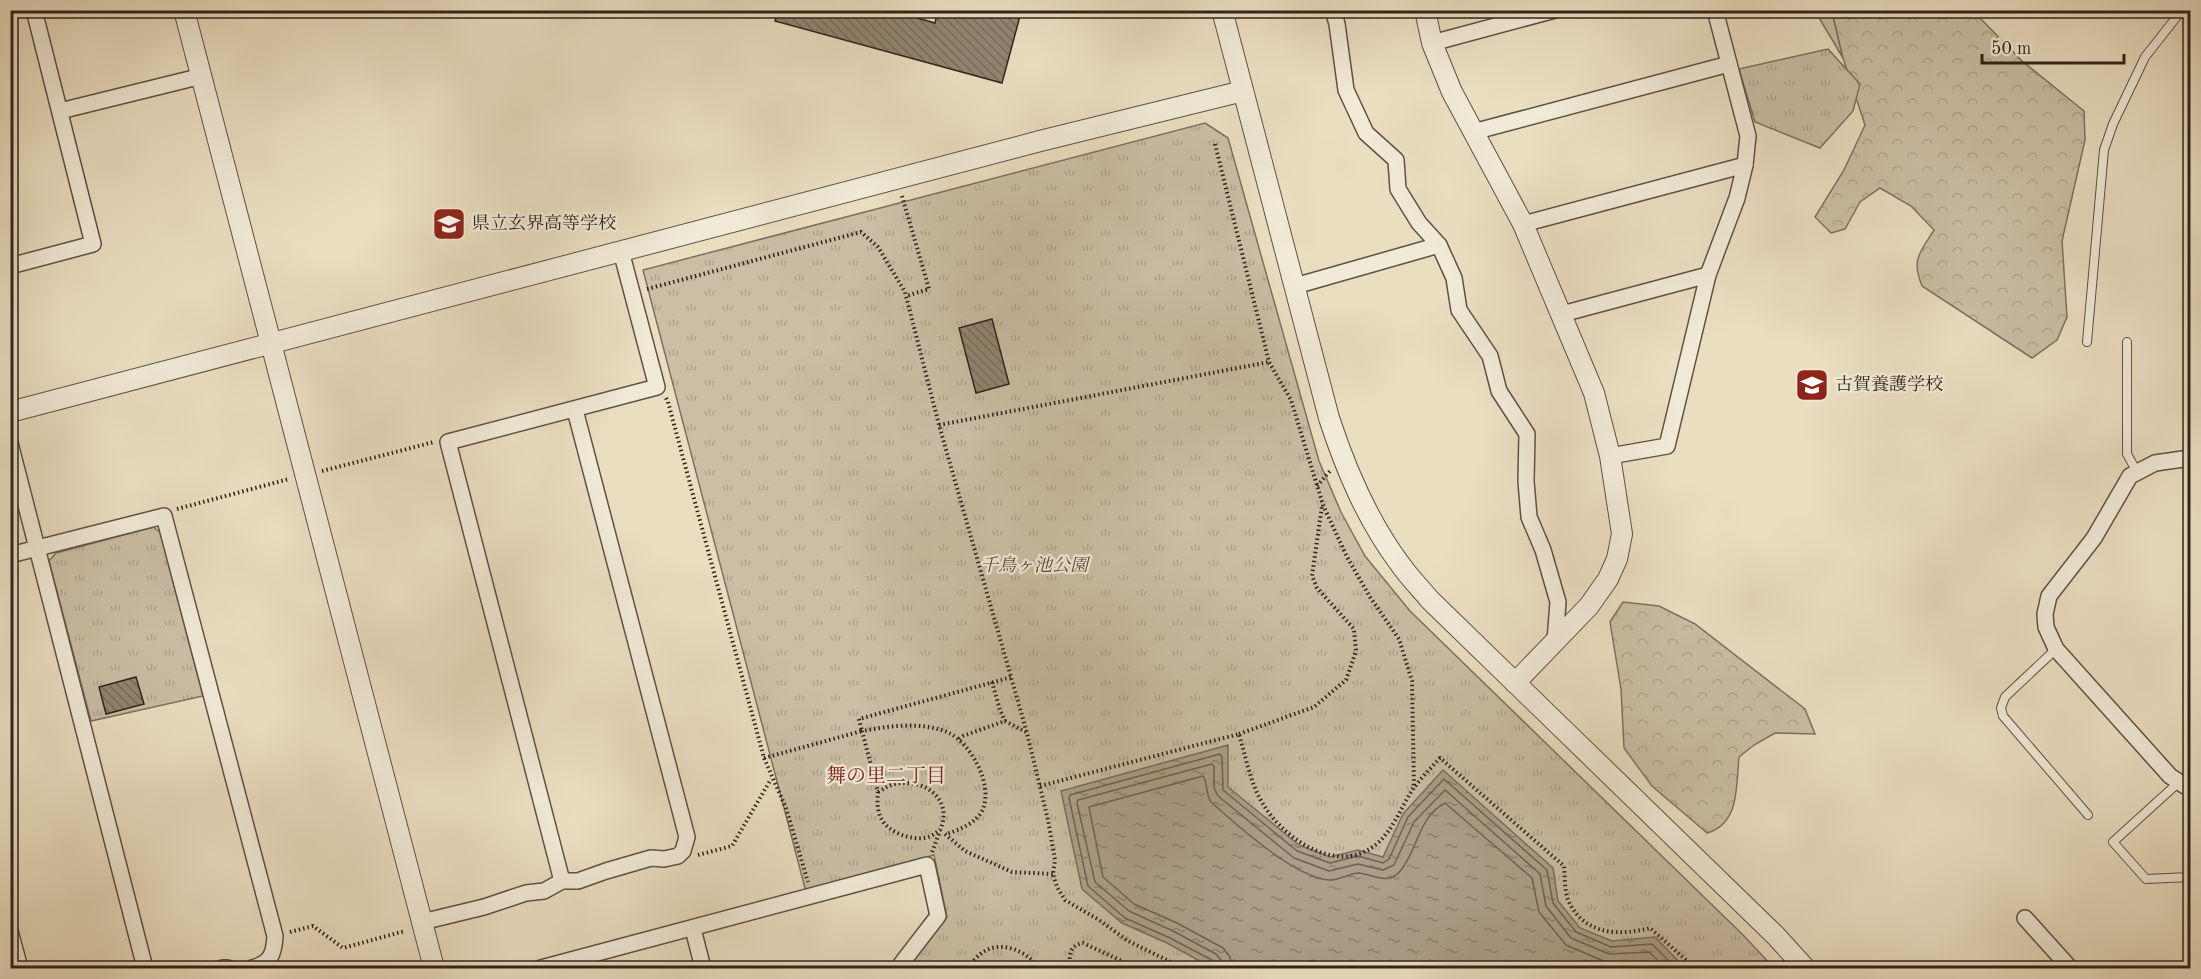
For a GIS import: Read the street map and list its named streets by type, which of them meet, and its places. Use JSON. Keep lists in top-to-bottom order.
{
  "districts": ["舞の里二丁目"],
  "parks": ["千鳥ヶ池公園"],
  "places": {
    "school or university": ["県立玄界高等学校", "古賀養護学校"]
  },
  "scale_bar": "50 m"
}
